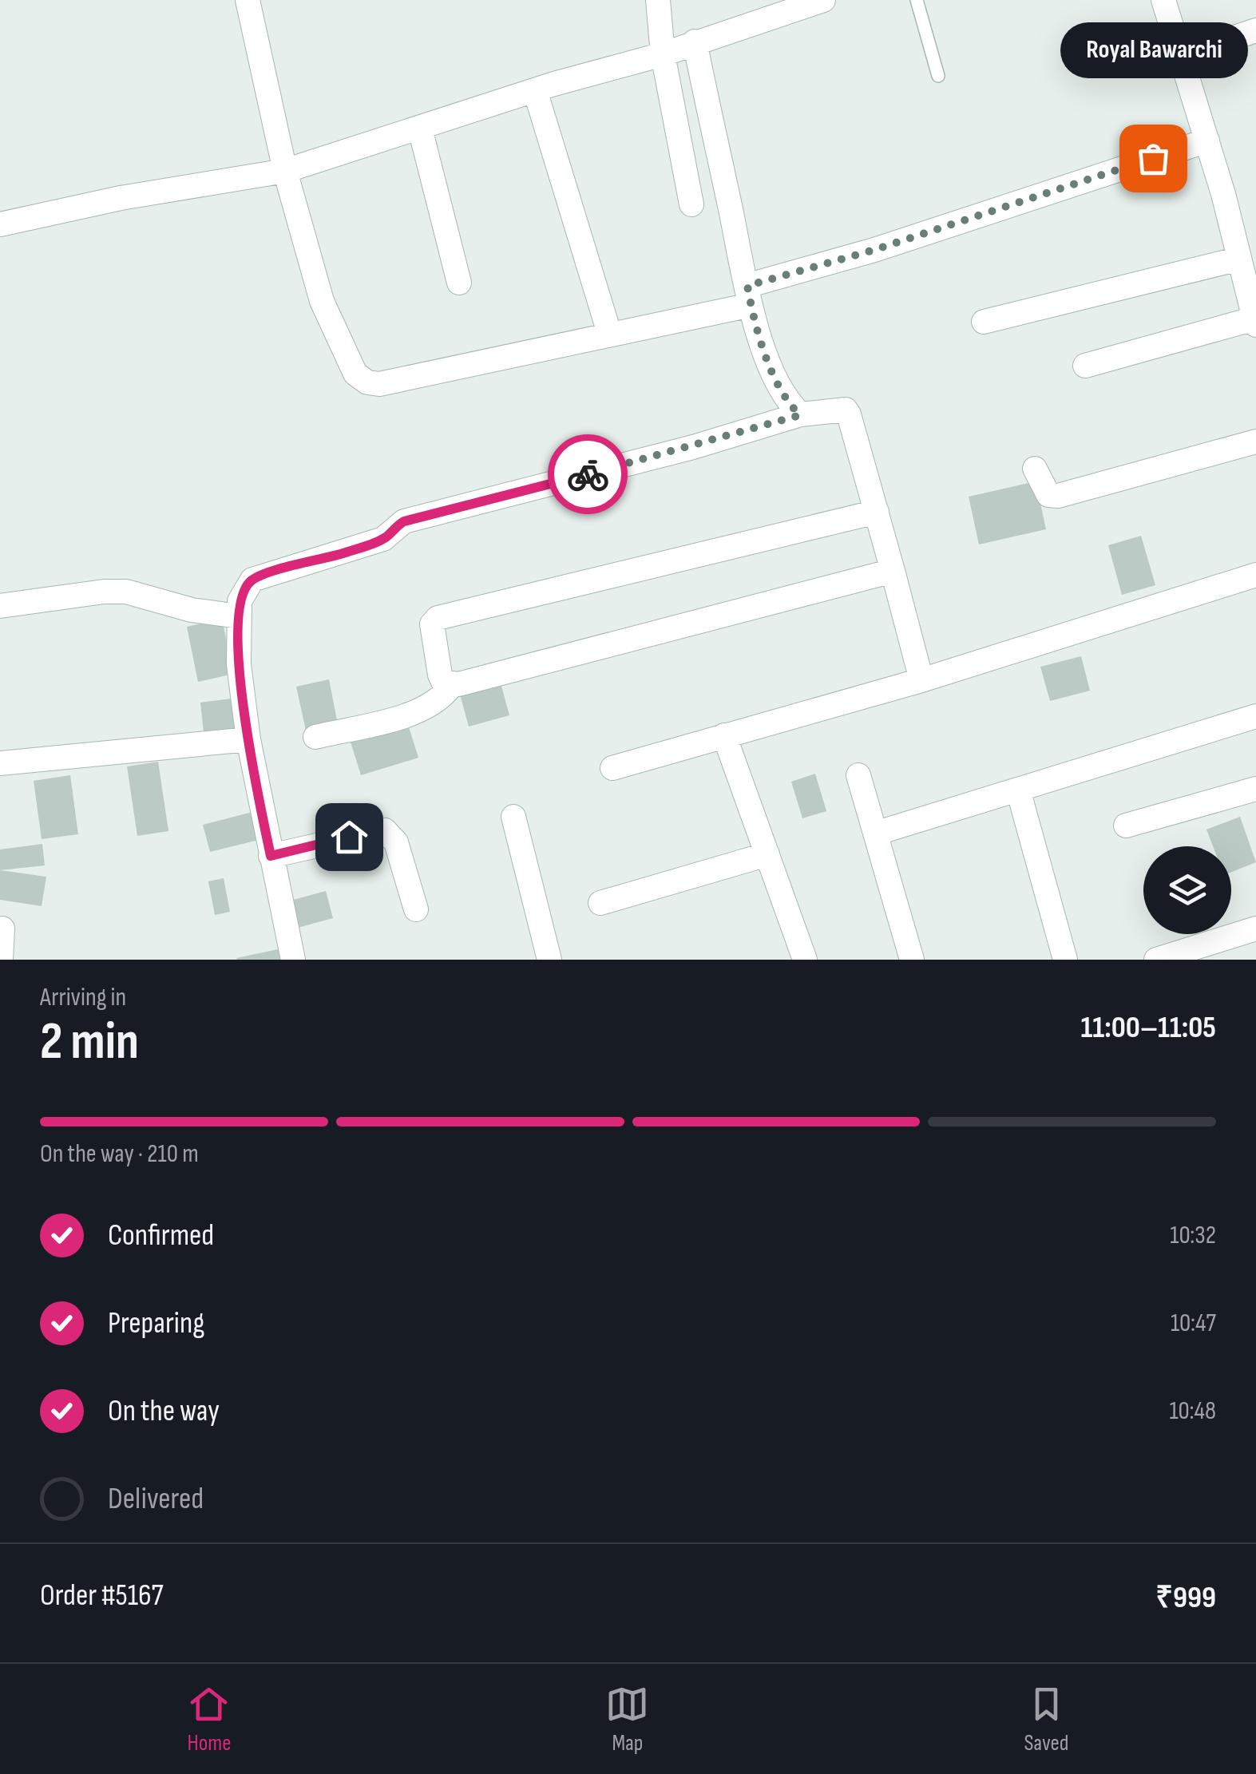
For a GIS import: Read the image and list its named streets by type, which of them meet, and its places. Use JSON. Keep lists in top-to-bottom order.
{
  "places": ["Royal Bawarchi"],
  "page": {
    "bubble": "Royal Bawarchi",
    "heading": ["2 min", "Arriving in", "11:00–11:05"],
    "panel": ["Order #5167", "₹999"],
    "bar": "On the way · 210 m",
    "list": [
      ["Confirmed", "10:32"],
      ["Preparing", "10:47"],
      ["On the way", "10:48"],
      "Delivered"
    ],
    "tabs": ["Home", "Map", "Saved"]
  }
}
